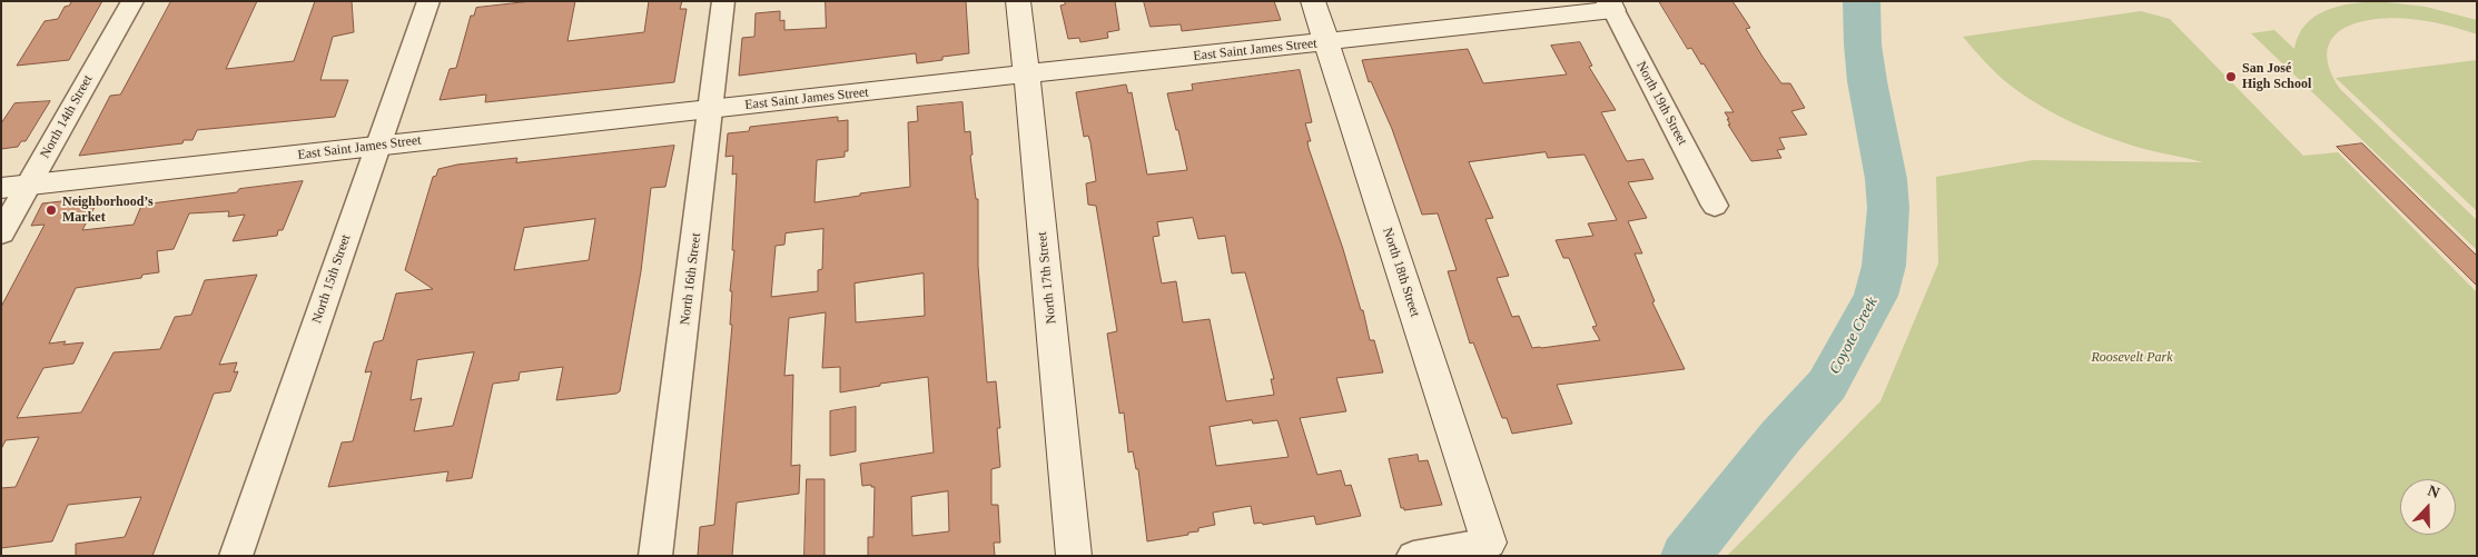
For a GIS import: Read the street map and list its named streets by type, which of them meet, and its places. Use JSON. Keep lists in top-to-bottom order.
{
  "streets": {
    "street": [
      "East Saint James Street",
      "North 19th Street",
      "North 14th Street",
      "North 18th Street",
      "North 17th Street",
      "North 15th Street",
      "North 16th Street"
    ]
  },
  "crossings": [
    ["East Saint James Street", "North 19th Street"],
    ["East Saint James Street", "North 14th Street"],
    ["East Saint James Street", "North 18th Street"],
    ["East Saint James Street", "North 17th Street"],
    ["East Saint James Street", "North 15th Street"],
    ["East Saint James Street", "North 16th Street"]
  ],
  "water": ["Coyote Creek"],
  "parks": ["Roosevelt Park"],
  "places": ["San José High School", "Neighborhood’s Market"],
  "north": "top"
}
